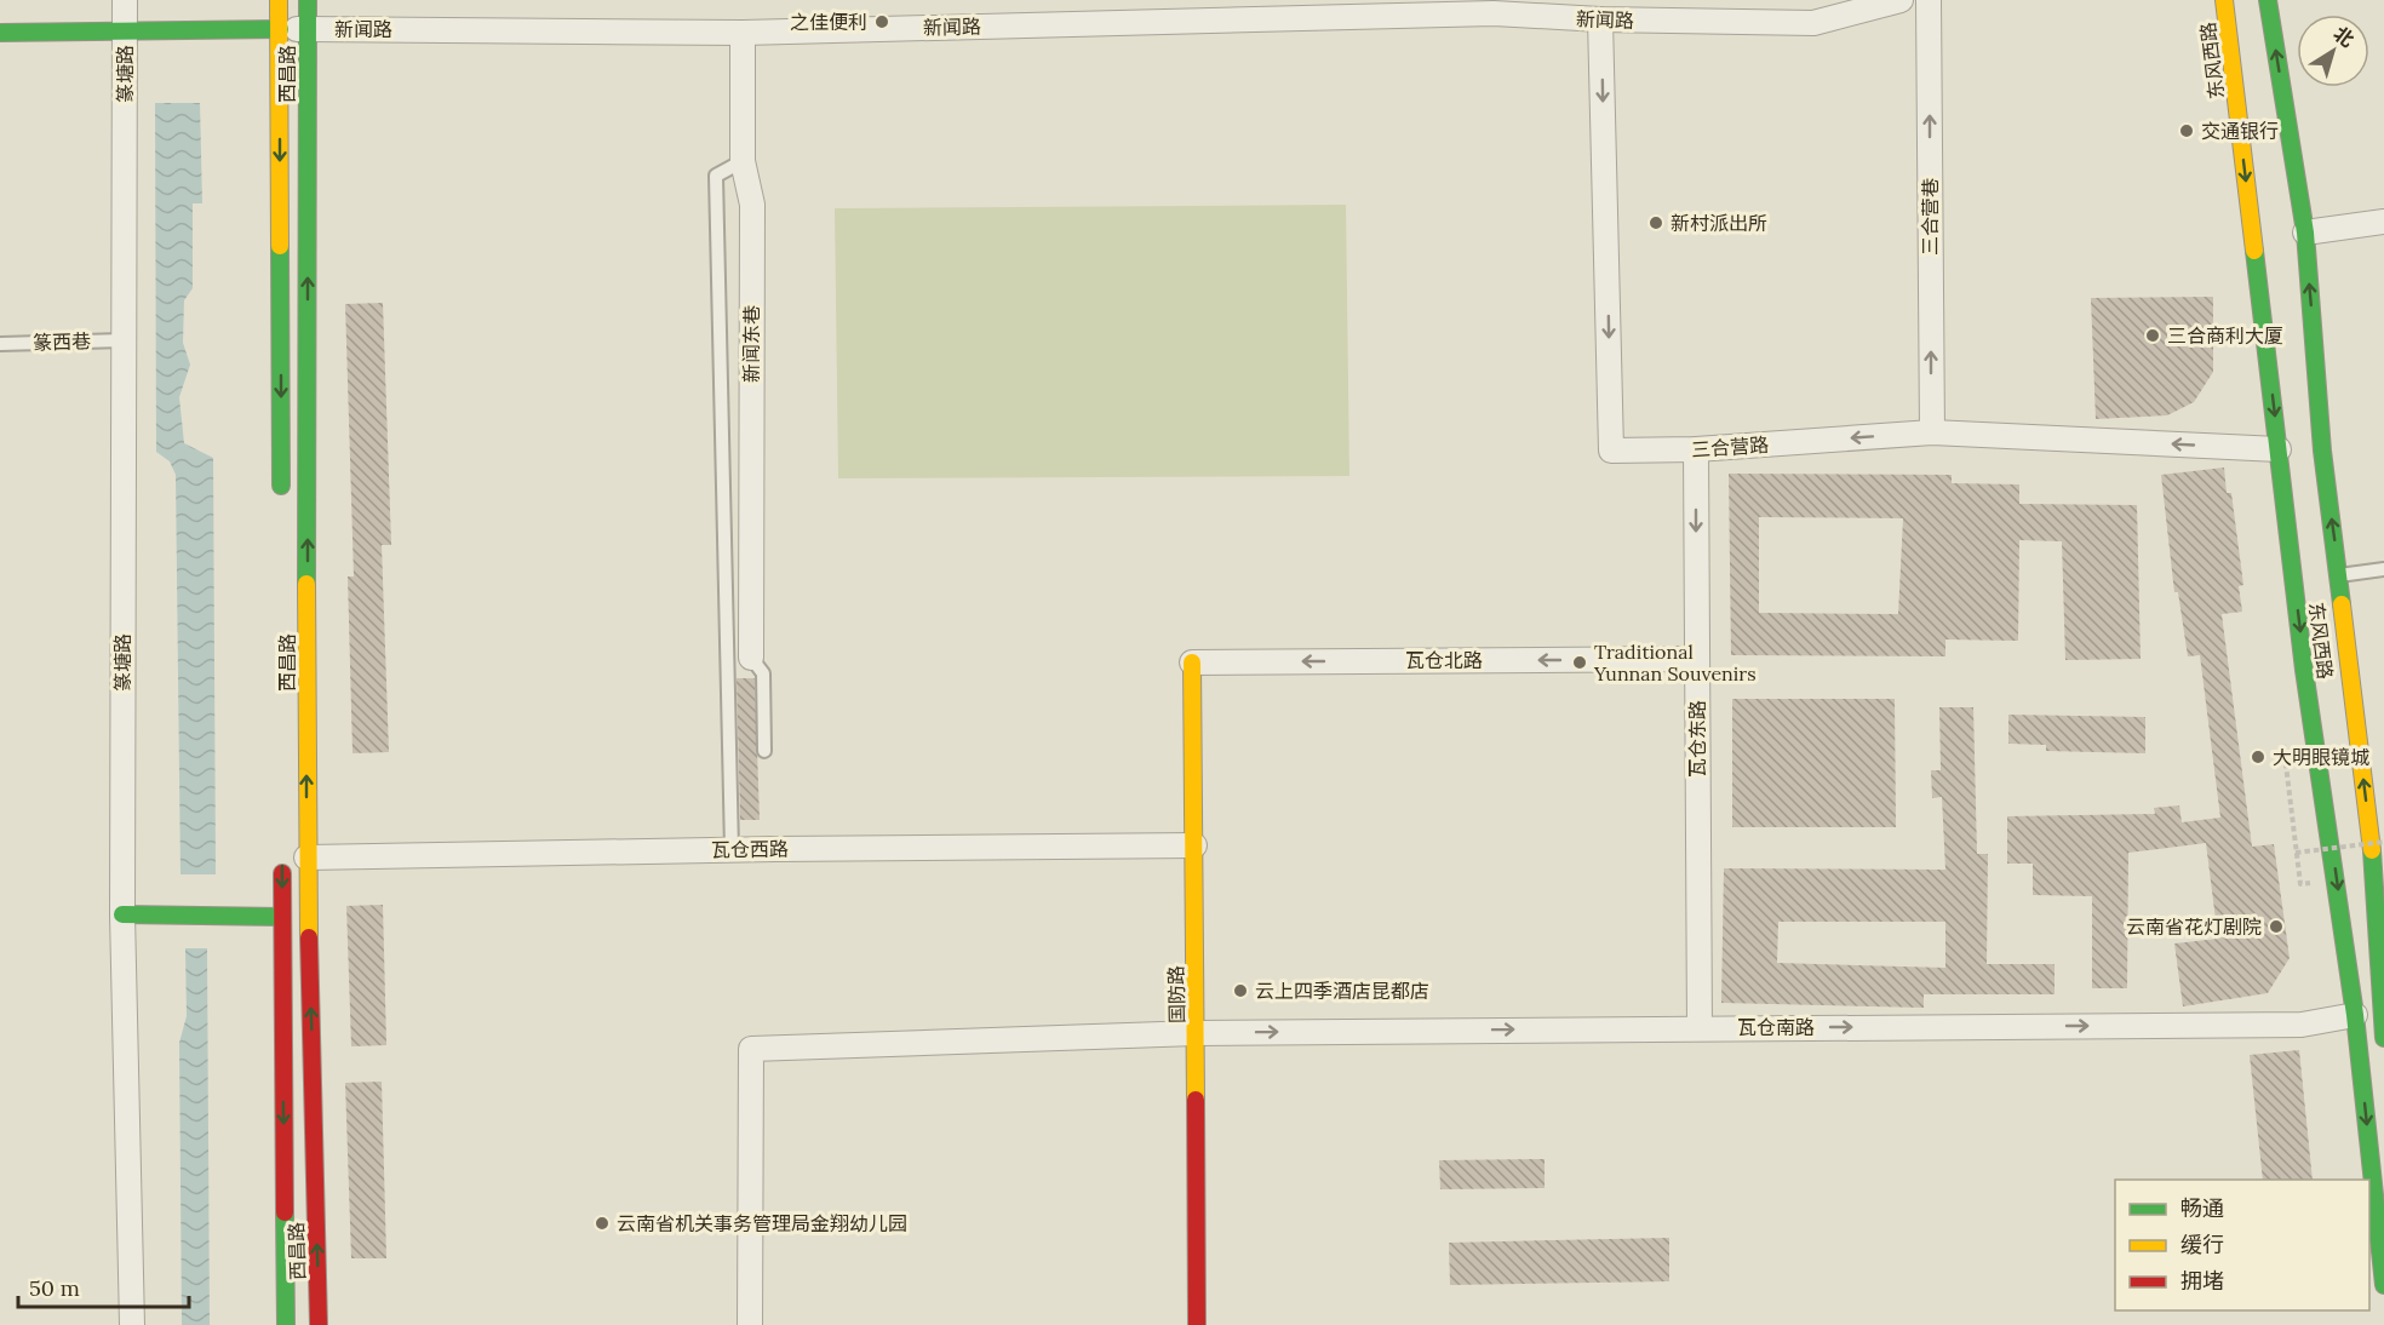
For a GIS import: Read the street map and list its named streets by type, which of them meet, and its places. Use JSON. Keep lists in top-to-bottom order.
{
  "streets": {
    "main road": [
      "新闻路",
      "东风西路",
      "西昌路",
      "国防路"
    ],
    "street": [
      "篆塘路",
      "三合营巷",
      "新闻东巷",
      "三合营路",
      "瓦仓北路",
      "瓦仓东路",
      "瓦仓西路",
      "瓦仓南路"
    ],
    "lane": ["篆西巷"]
  },
  "crossings": [
    ["新闻路", "篆塘路"],
    ["新闻路", "西昌路"],
    ["新闻路", "新闻东巷"],
    ["新闻路", "三合营路"],
    ["东风西路", "三合营路"],
    ["东风西路", "瓦仓南路"],
    ["篆塘路", "篆西巷"],
    ["西昌路", "瓦仓西路"],
    ["三合营巷", "三合营路"],
    ["三合营路", "瓦仓东路"],
    ["瓦仓北路", "瓦仓东路"],
    ["瓦仓北路", "国防路"],
    ["瓦仓东路", "瓦仓南路"],
    ["瓦仓西路", "国防路"],
    ["国防路", "瓦仓南路"]
  ],
  "one_way": [
    "三合营巷",
    "瓦仓北路",
    "瓦仓东路",
    "瓦仓南路"
  ],
  "places": [
    "之佳便利",
    "交通银行",
    "新村派出所",
    "三合商利大厦",
    "Traditional Yunnan Souvenirs",
    "大明眼镜城",
    "云南省花灯剧院",
    "云上四季酒店昆都店",
    "云南省机关事务管理局金翔幼儿园"
  ],
  "legend": ["畅通", "缓行", "拥堵"],
  "scale_bar": "50 m",
  "north": "top right"
}
